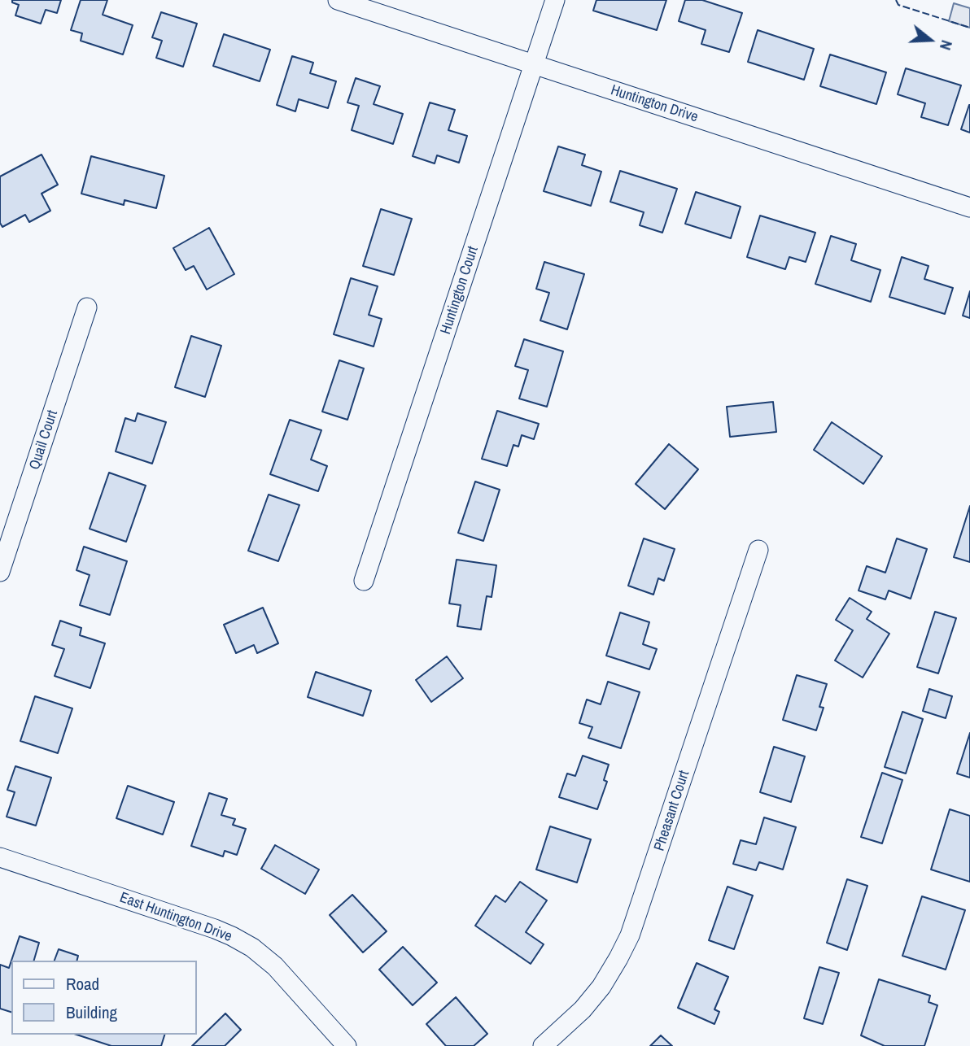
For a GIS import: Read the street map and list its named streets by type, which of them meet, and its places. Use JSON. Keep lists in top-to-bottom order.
{
  "streets": {
    "street": [
      "Huntington Drive",
      "Huntington Court",
      "Quail Court",
      "Pheasant Court",
      "East Huntington Drive"
    ]
  },
  "crossings": [
    ["Huntington Drive", "Huntington Court"]
  ],
  "legend": ["Road", "Building"],
  "north": "right"
}
